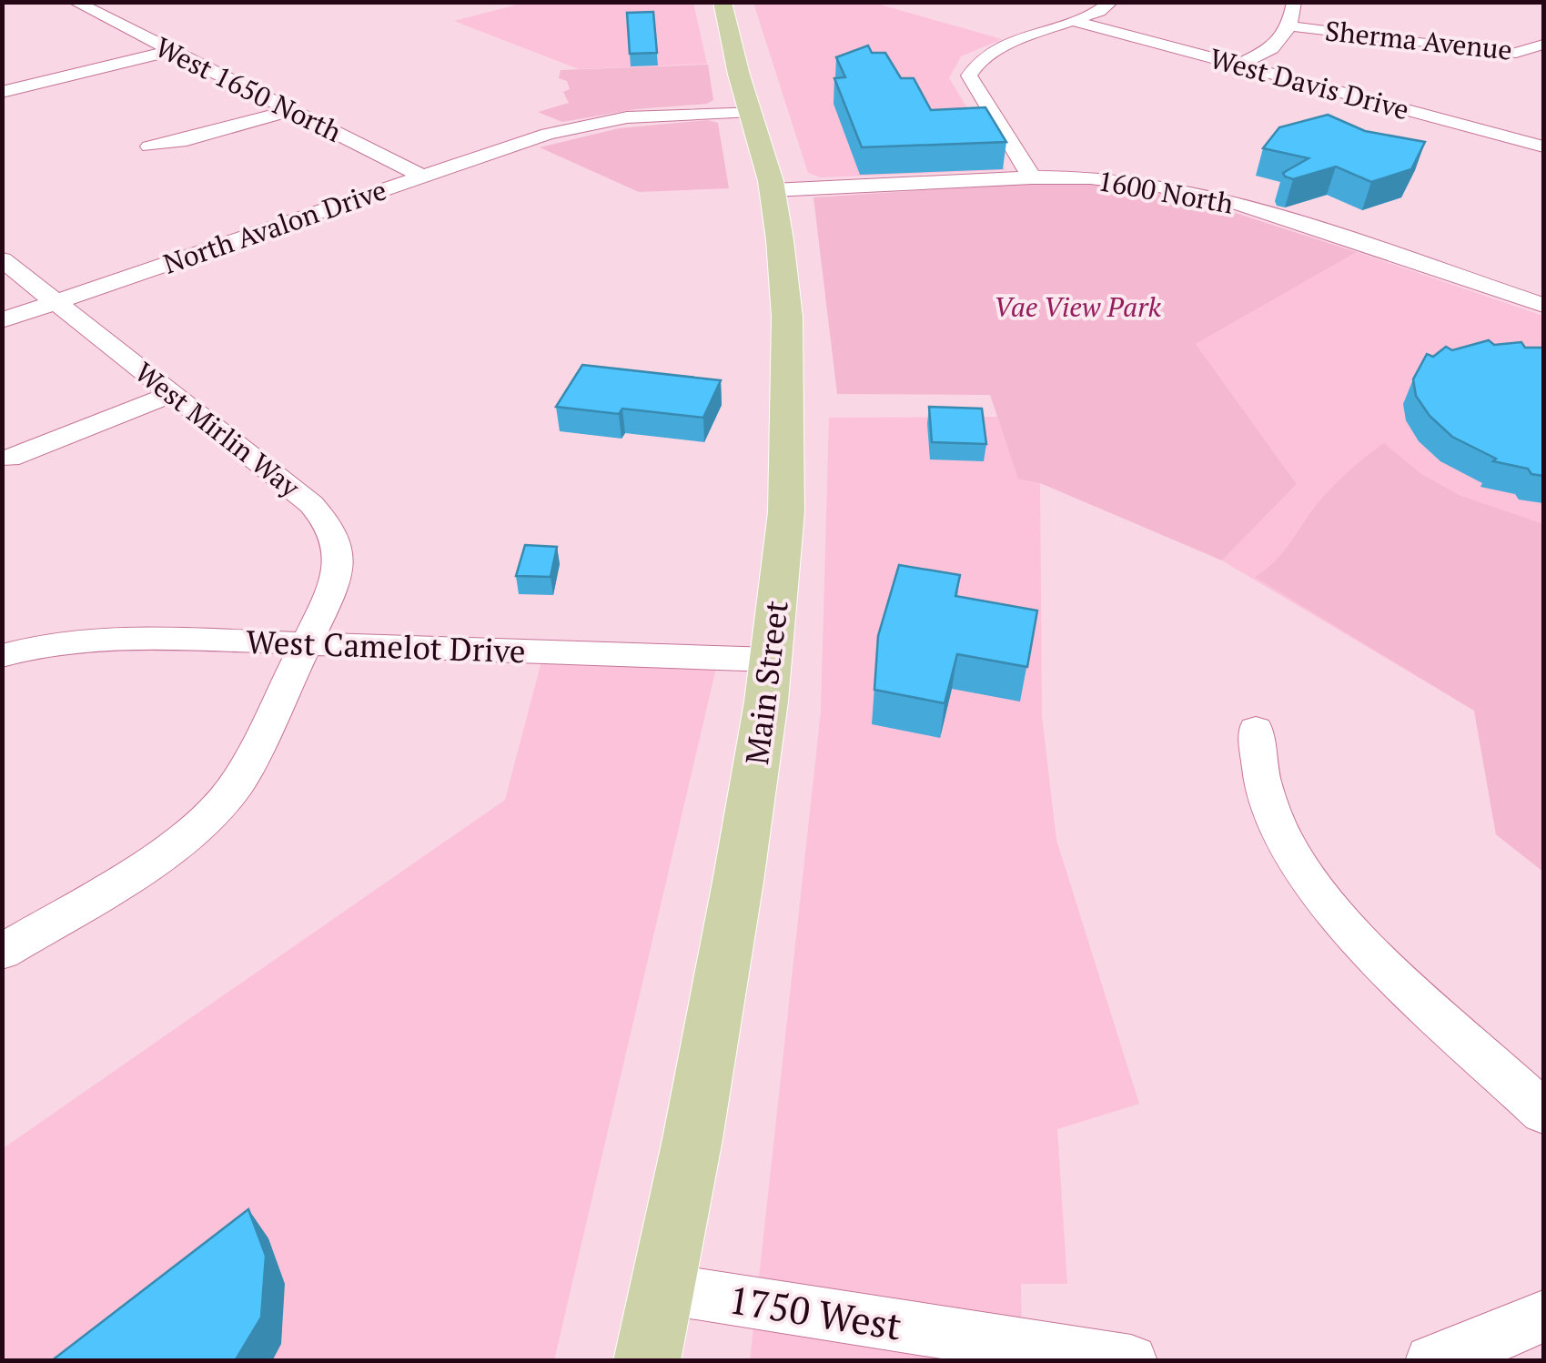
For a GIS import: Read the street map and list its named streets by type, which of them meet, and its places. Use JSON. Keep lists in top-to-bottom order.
{
  "streets": {
    "main road": ["Main Street"],
    "street": [
      "Sherma Avenue",
      "West Davis Drive",
      "West 1650 North",
      "1600 North",
      "North Avalon Drive",
      "West Mirlin Way",
      "West Camelot Drive",
      "1750 West"
    ]
  },
  "crossings": [
    ["West 1650 North", "North Avalon Drive"],
    ["1600 North", "Main Street"],
    ["North Avalon Drive", "West Mirlin Way"],
    ["North Avalon Drive", "Main Street"],
    ["West Mirlin Way", "West Camelot Drive"],
    ["West Camelot Drive", "Main Street"],
    ["Main Street", "1750 West"]
  ],
  "parks": ["Vae View Park"]
}
